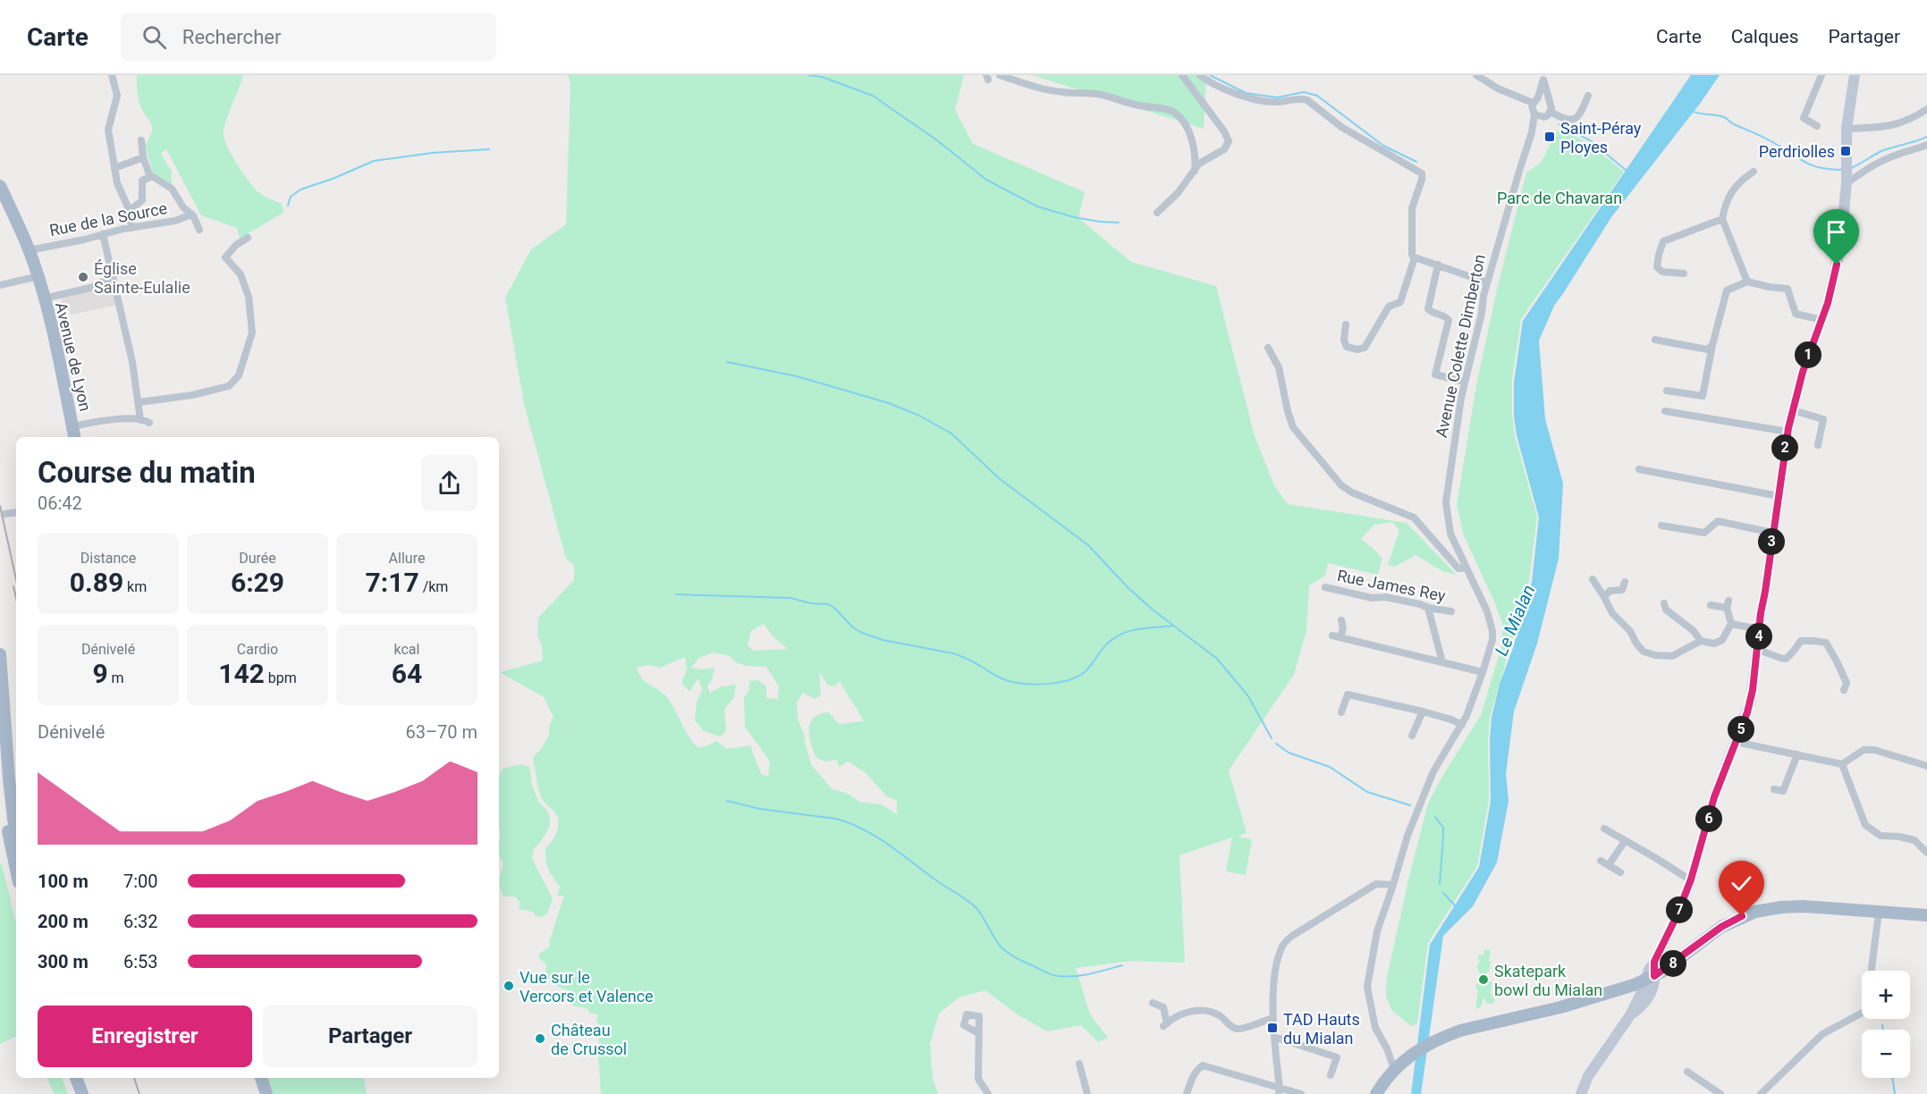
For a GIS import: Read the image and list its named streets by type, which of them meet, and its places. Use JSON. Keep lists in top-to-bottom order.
{
  "streets": {
    "main road": ["Avenue de Lyon"],
    "street": ["Rue de la Source", "Avenue Colette Dimberton", "Rue James Rey"]
  },
  "crossings": [
    ["Rue de la Source", "Avenue de Lyon"]
  ],
  "water": ["Le Mialan"],
  "parks": ["Parc de Chavaran"],
  "places": {
    "transit": ["Saint-Péray Ployes", "Perdriolles", "TAD Hauts du Mialan"],
    "other": [
      "Église Sainte-Eulalie",
      "Skatepark bowl du Mialan",
      "Vue sur le Vercors et Valence",
      "Château de Crussol"
    ]
  },
  "page": {
    "header": "Carte",
    "search": "Rechercher",
    "nav": ["Carte", "Calques", "Partager"],
    "pins": [
      "1",
      "2",
      "3",
      "4",
      "5",
      "6",
      "7",
      "8"
    ],
    "heading": ["Course du matin", "06:42"],
    "stats": [
      ["Distance", "0.89 km"],
      ["Durée", "6:29"],
      ["Allure", "7:17 /km"],
      ["Dénivelé", "9 m"],
      ["Cardio", "142 bpm"],
      ["kcal", "64"]
    ],
    "chart": ["Dénivelé", "63–70 m"],
    "list": [
      {
        "name": "100 m",
        "note": "7:00"
      },
      {
        "name": "200 m",
        "note": "6:32"
      },
      {
        "name": "300 m",
        "note": "6:53"
      }
    ],
    "map_buttons": ["+", "−"],
    "buttons": ["Enregistrer", "Partager"]
  }
}
